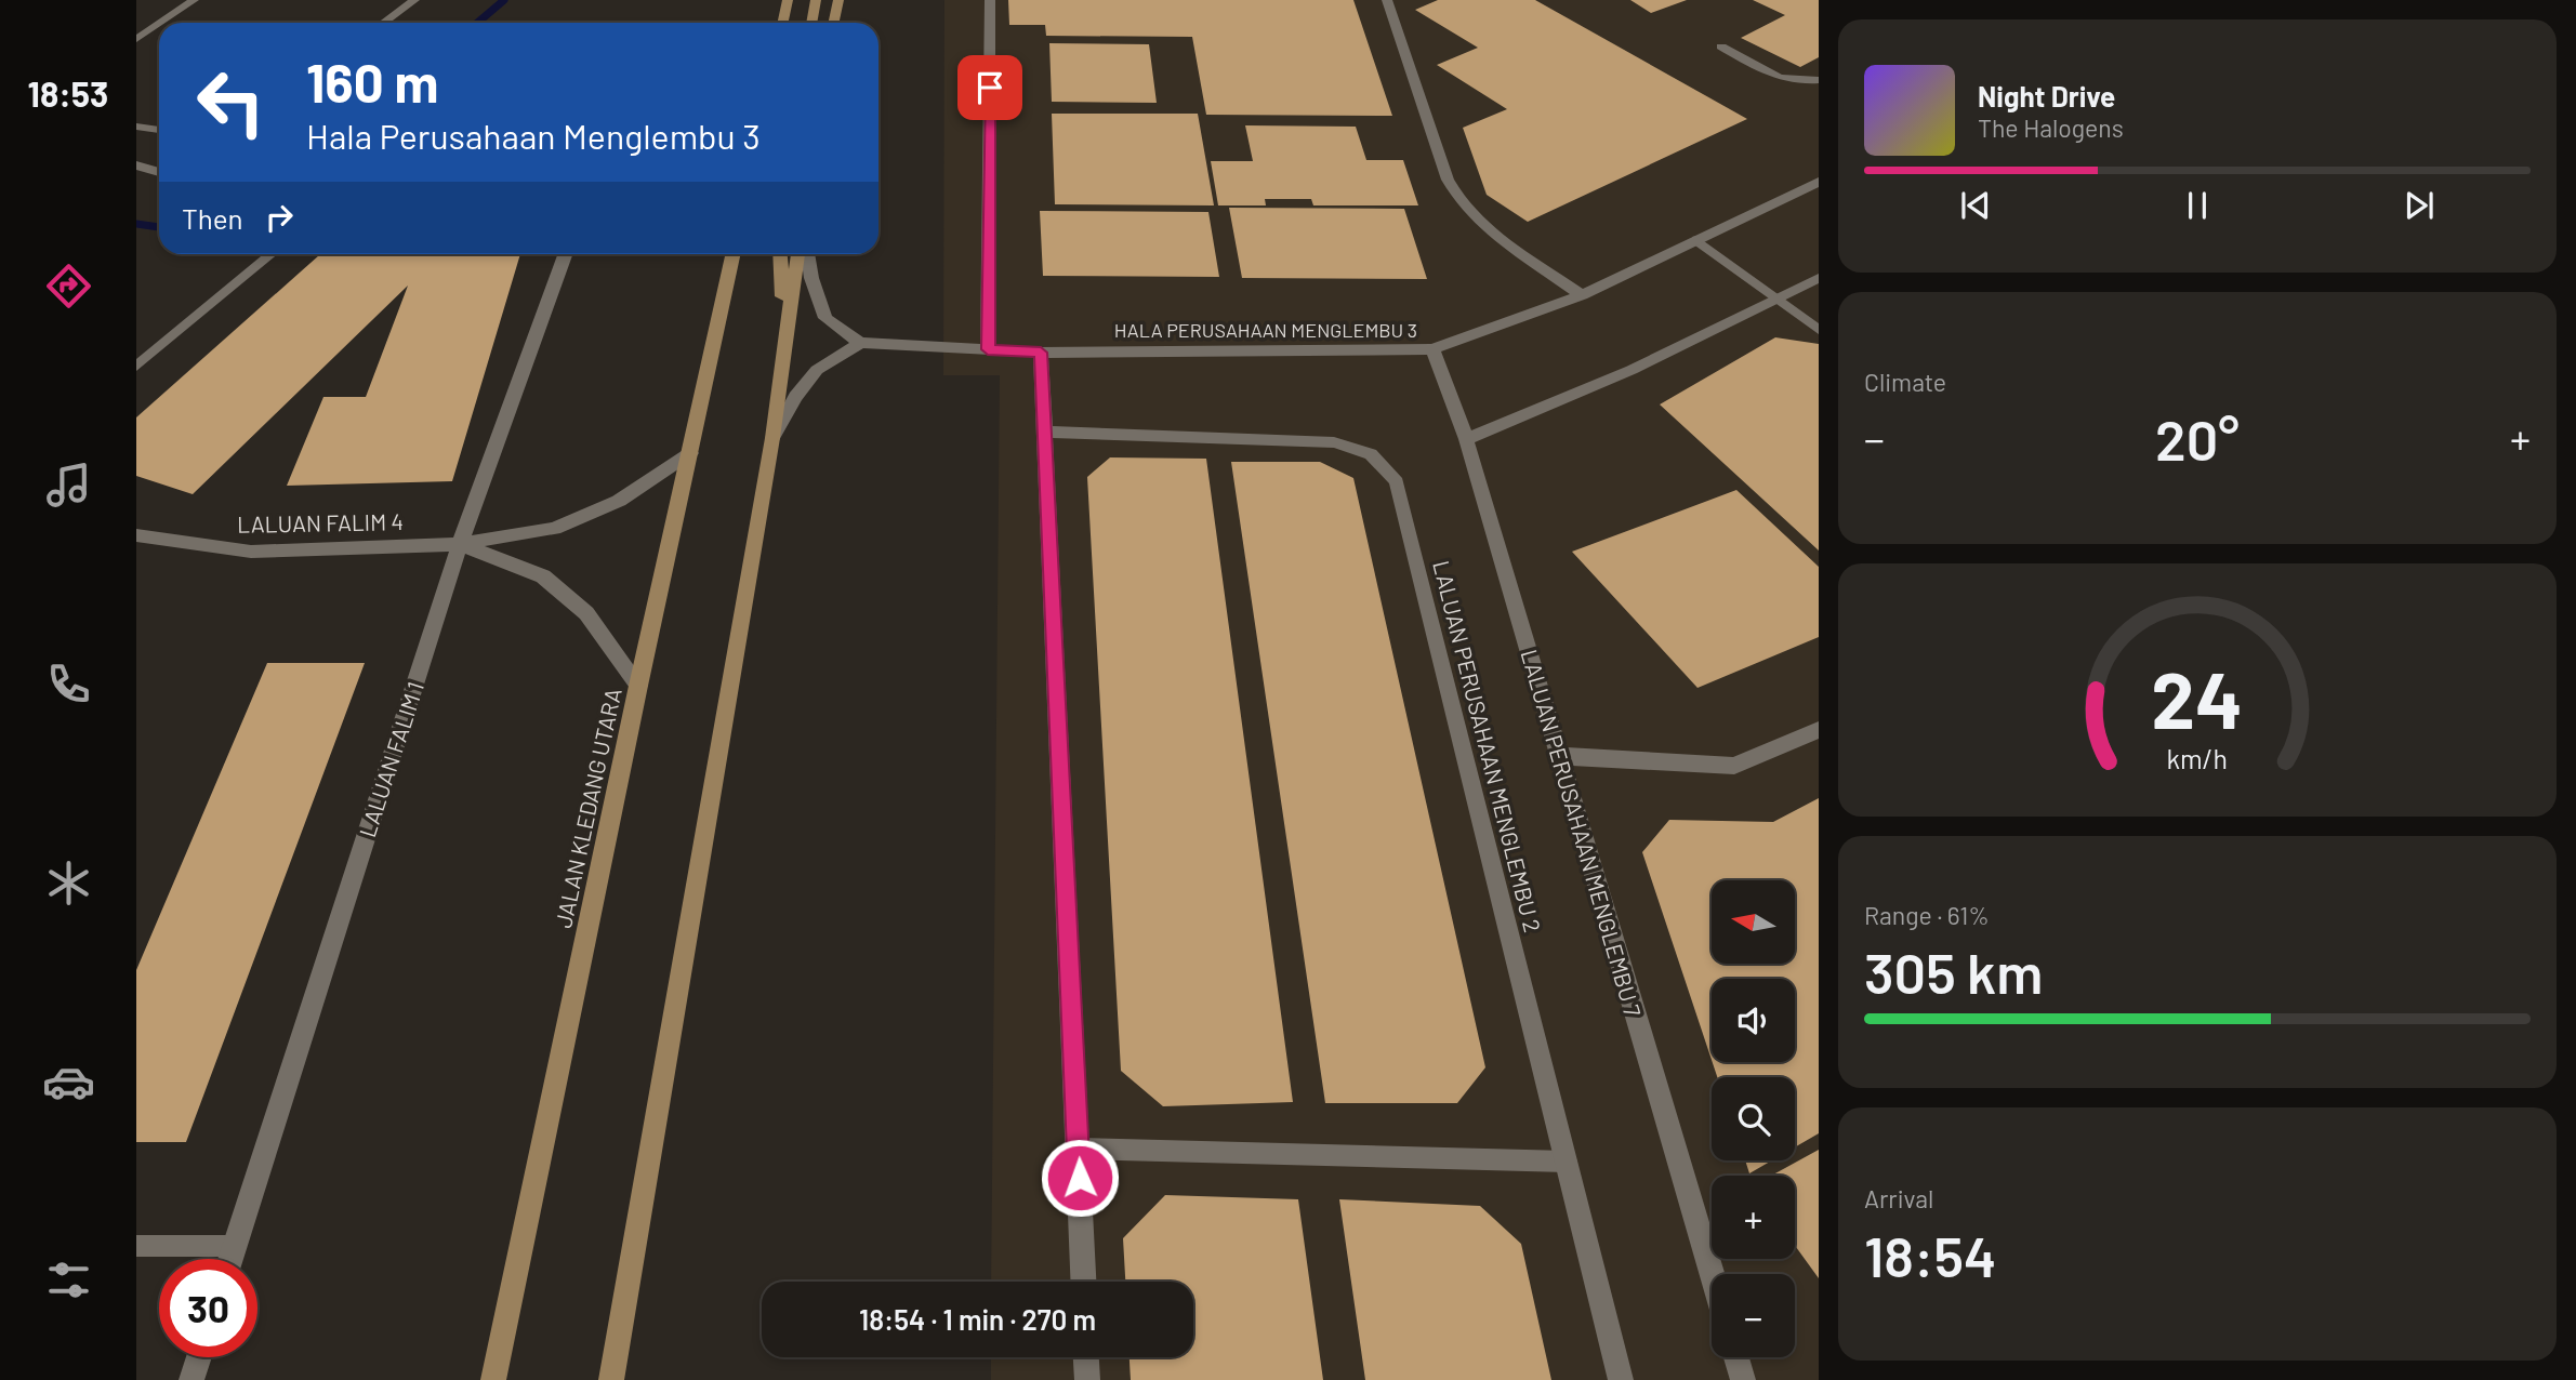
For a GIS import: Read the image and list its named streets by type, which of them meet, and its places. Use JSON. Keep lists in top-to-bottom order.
{
  "streets": {
    "main road": ["JALAN KLEDANG UTARA"],
    "street": [
      "HALA PERUSAHAAN MENGLEMBU 3",
      "LALUAN FALIM 4",
      "LALUAN PERUSAHAAN MENGLEMBU 2",
      "LALUAN FALIM 1",
      "LALUAN PERUSAHAAN MENGLEMBU 7"
    ]
  },
  "crossings": [
    ["HALA PERUSAHAAN MENGLEMBU 3", "LALUAN PERUSAHAAN MENGLEMBU 7"],
    ["LALUAN FALIM 4", "LALUAN FALIM 1"],
    ["LALUAN FALIM 4", "JALAN KLEDANG UTARA"]
  ],
  "north": "left",
  "page": {
    "tabs": "18:53",
    "turn": ["160 m", "Hala Perusahaan Menglembu 3"],
    "song": ["Night Drive", "The Halogens"],
    "then": "Then",
    "tile": [
      "Climate",
      ["Range · 61%", "305 km"],
      ["Arrival", "18:54"]
    ],
    "heat": ["−", "20°", "+"],
    "map_buttons": ["+", "−"],
    "limit": "30",
    "trip": "18:54 · 1 min · 270 m",
    "gauge": ["24", "km/h"]
  }
}
